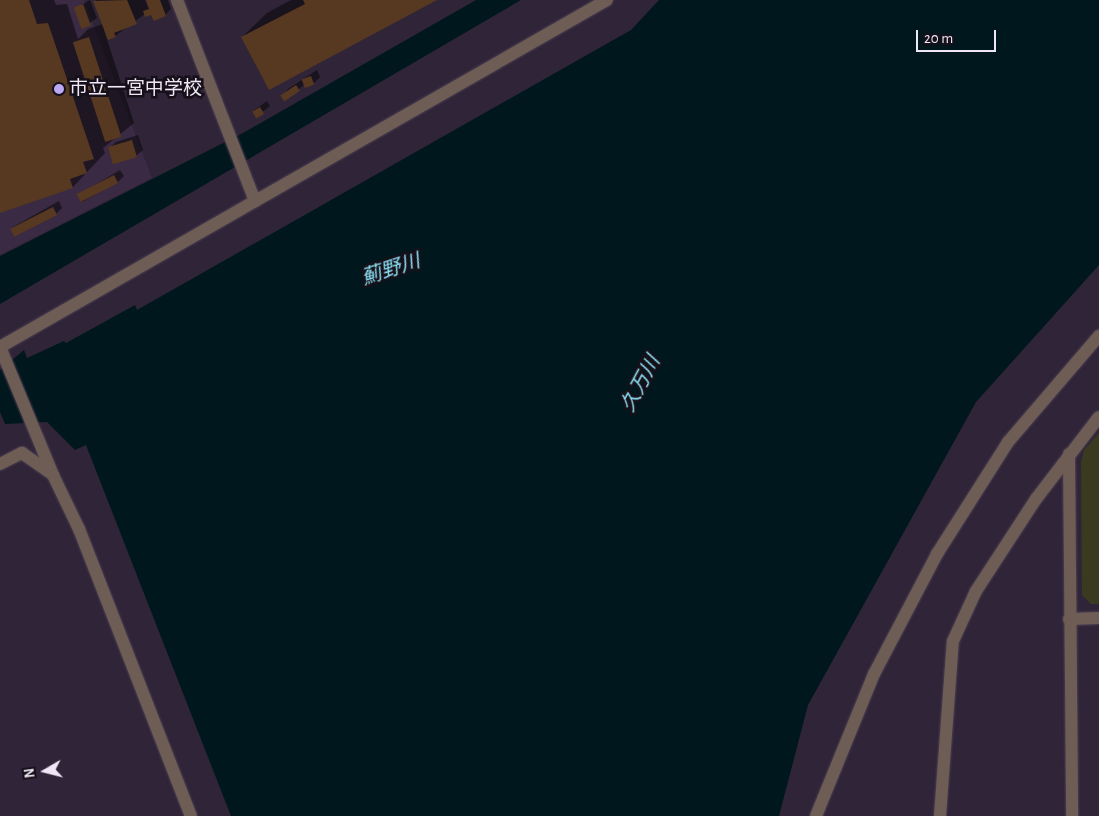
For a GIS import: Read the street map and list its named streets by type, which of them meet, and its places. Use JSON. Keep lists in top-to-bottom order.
{
  "water": ["薊野川", "久万川"],
  "places": ["市立一宮中学校"],
  "scale_bar": "20 m",
  "north": "left"
}
